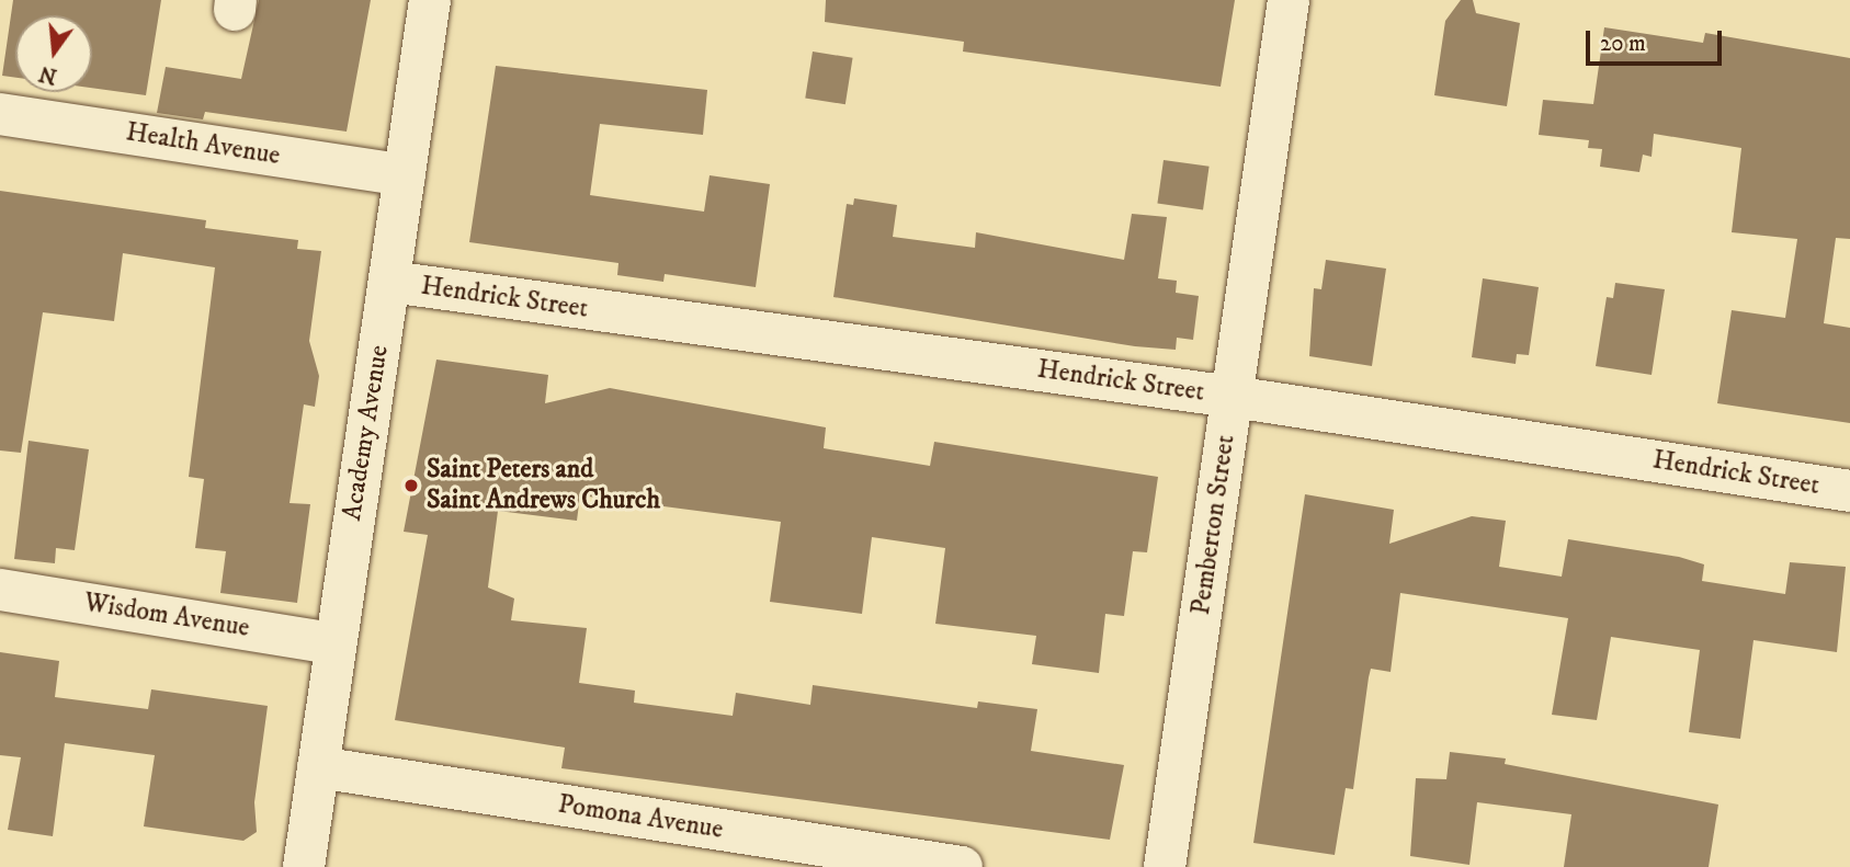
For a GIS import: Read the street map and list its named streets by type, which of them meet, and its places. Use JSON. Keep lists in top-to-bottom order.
{
  "streets": {
    "street": [
      "Health Avenue",
      "Hendrick Street",
      "Academy Avenue",
      "Pemberton Street",
      "Wisdom Avenue",
      "Pomona Avenue"
    ]
  },
  "crossings": [
    ["Health Avenue", "Academy Avenue"],
    ["Hendrick Street", "Academy Avenue"],
    ["Hendrick Street", "Pemberton Street"],
    ["Academy Avenue", "Wisdom Avenue"],
    ["Academy Avenue", "Pomona Avenue"]
  ],
  "places": ["Saint Peters and Saint Andrews Church"],
  "scale_bar": "20 m",
  "north": "bottom"
}
